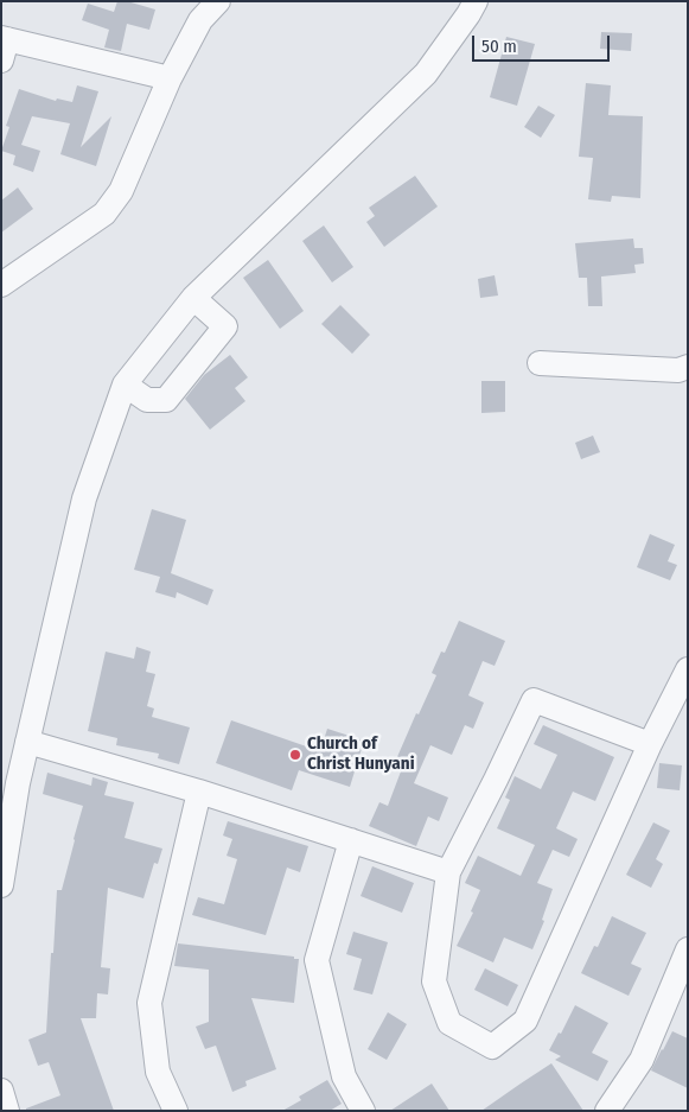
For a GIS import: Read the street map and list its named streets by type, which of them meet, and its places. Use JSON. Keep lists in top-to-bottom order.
{
  "places": ["Church of Christ Hunyani"],
  "scale_bar": "50 m"
}
